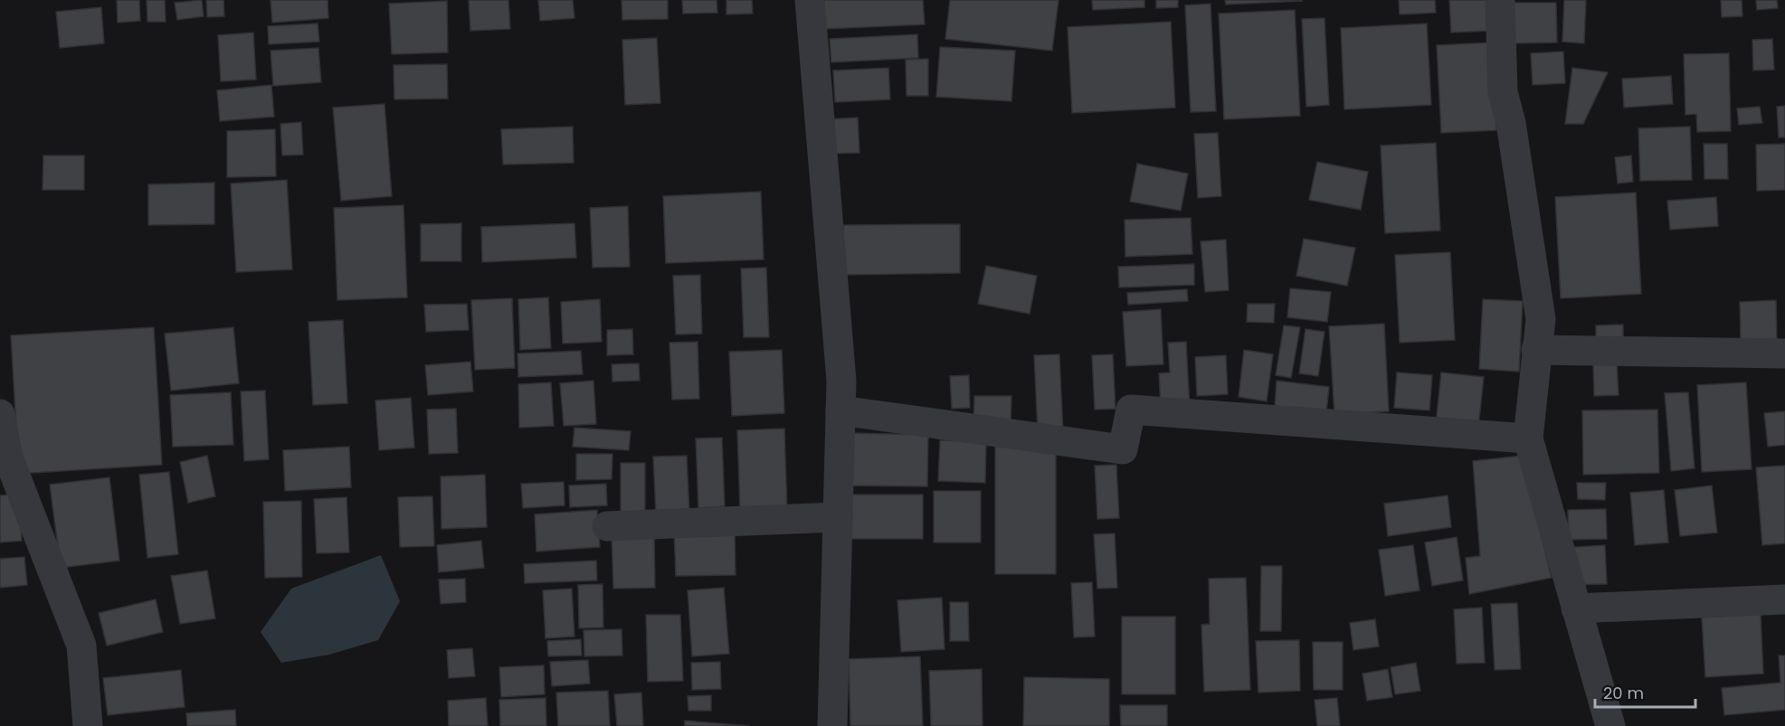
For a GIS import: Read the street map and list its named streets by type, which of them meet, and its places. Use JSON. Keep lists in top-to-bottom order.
{
  "scale_bar": "20 m"
}
